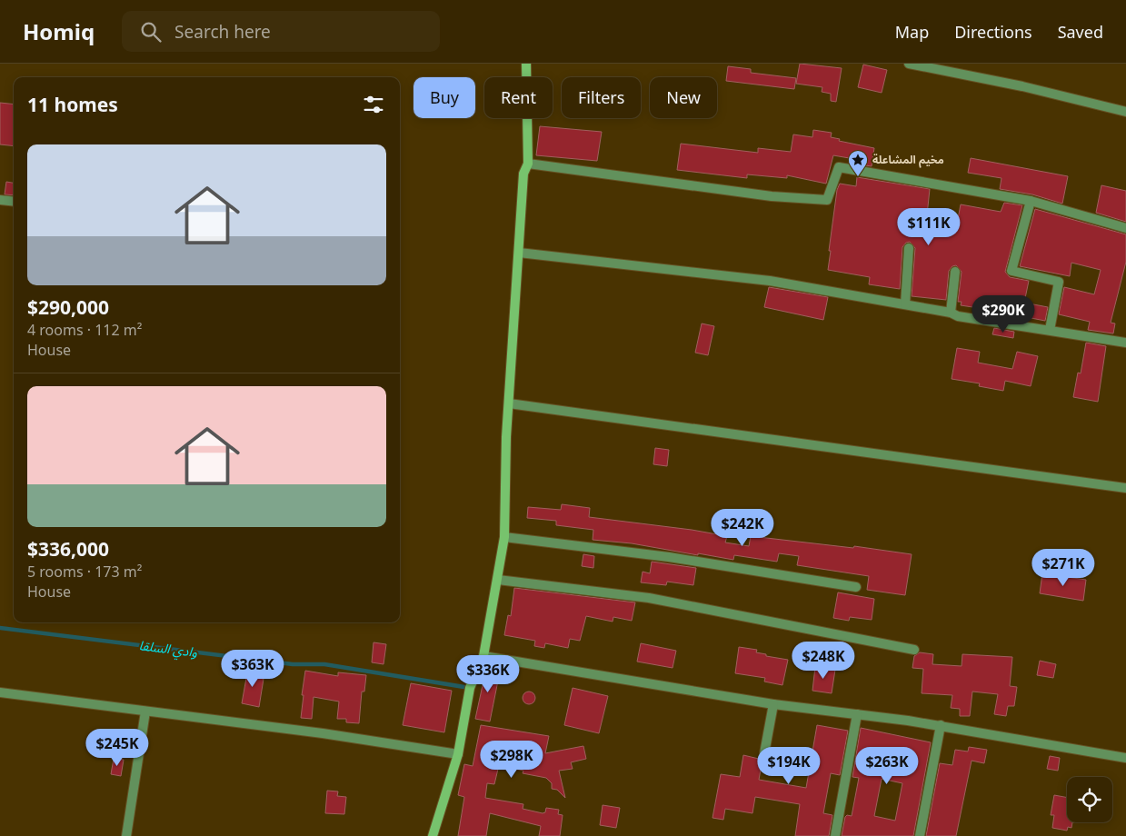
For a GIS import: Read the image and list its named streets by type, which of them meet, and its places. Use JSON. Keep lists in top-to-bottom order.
{
  "water": ["وادي السلقا"],
  "places": {
    "place": ["مخيم المشاعلة"]
  },
  "page": {
    "header": "Homiq",
    "search": "Search here",
    "nav": ["Map", "Directions", "Saved"],
    "chip": [
      "Buy",
      "Rent",
      "Filters",
      "New"
    ],
    "heading": "11 homes",
    "list": [
      {
        "name": "$290,000",
        "note": "4 rooms · 112 m² · House"
      },
      {
        "name": "$336,000",
        "note": "5 rooms · 173 m² · House"
      }
    ],
    "price": [
      "$111K",
      "$290K",
      "$242K",
      "$271K",
      "$248K",
      "$363K",
      "$336K",
      "$245K",
      "$298K",
      "$194K",
      "$263K"
    ]
  }
}
